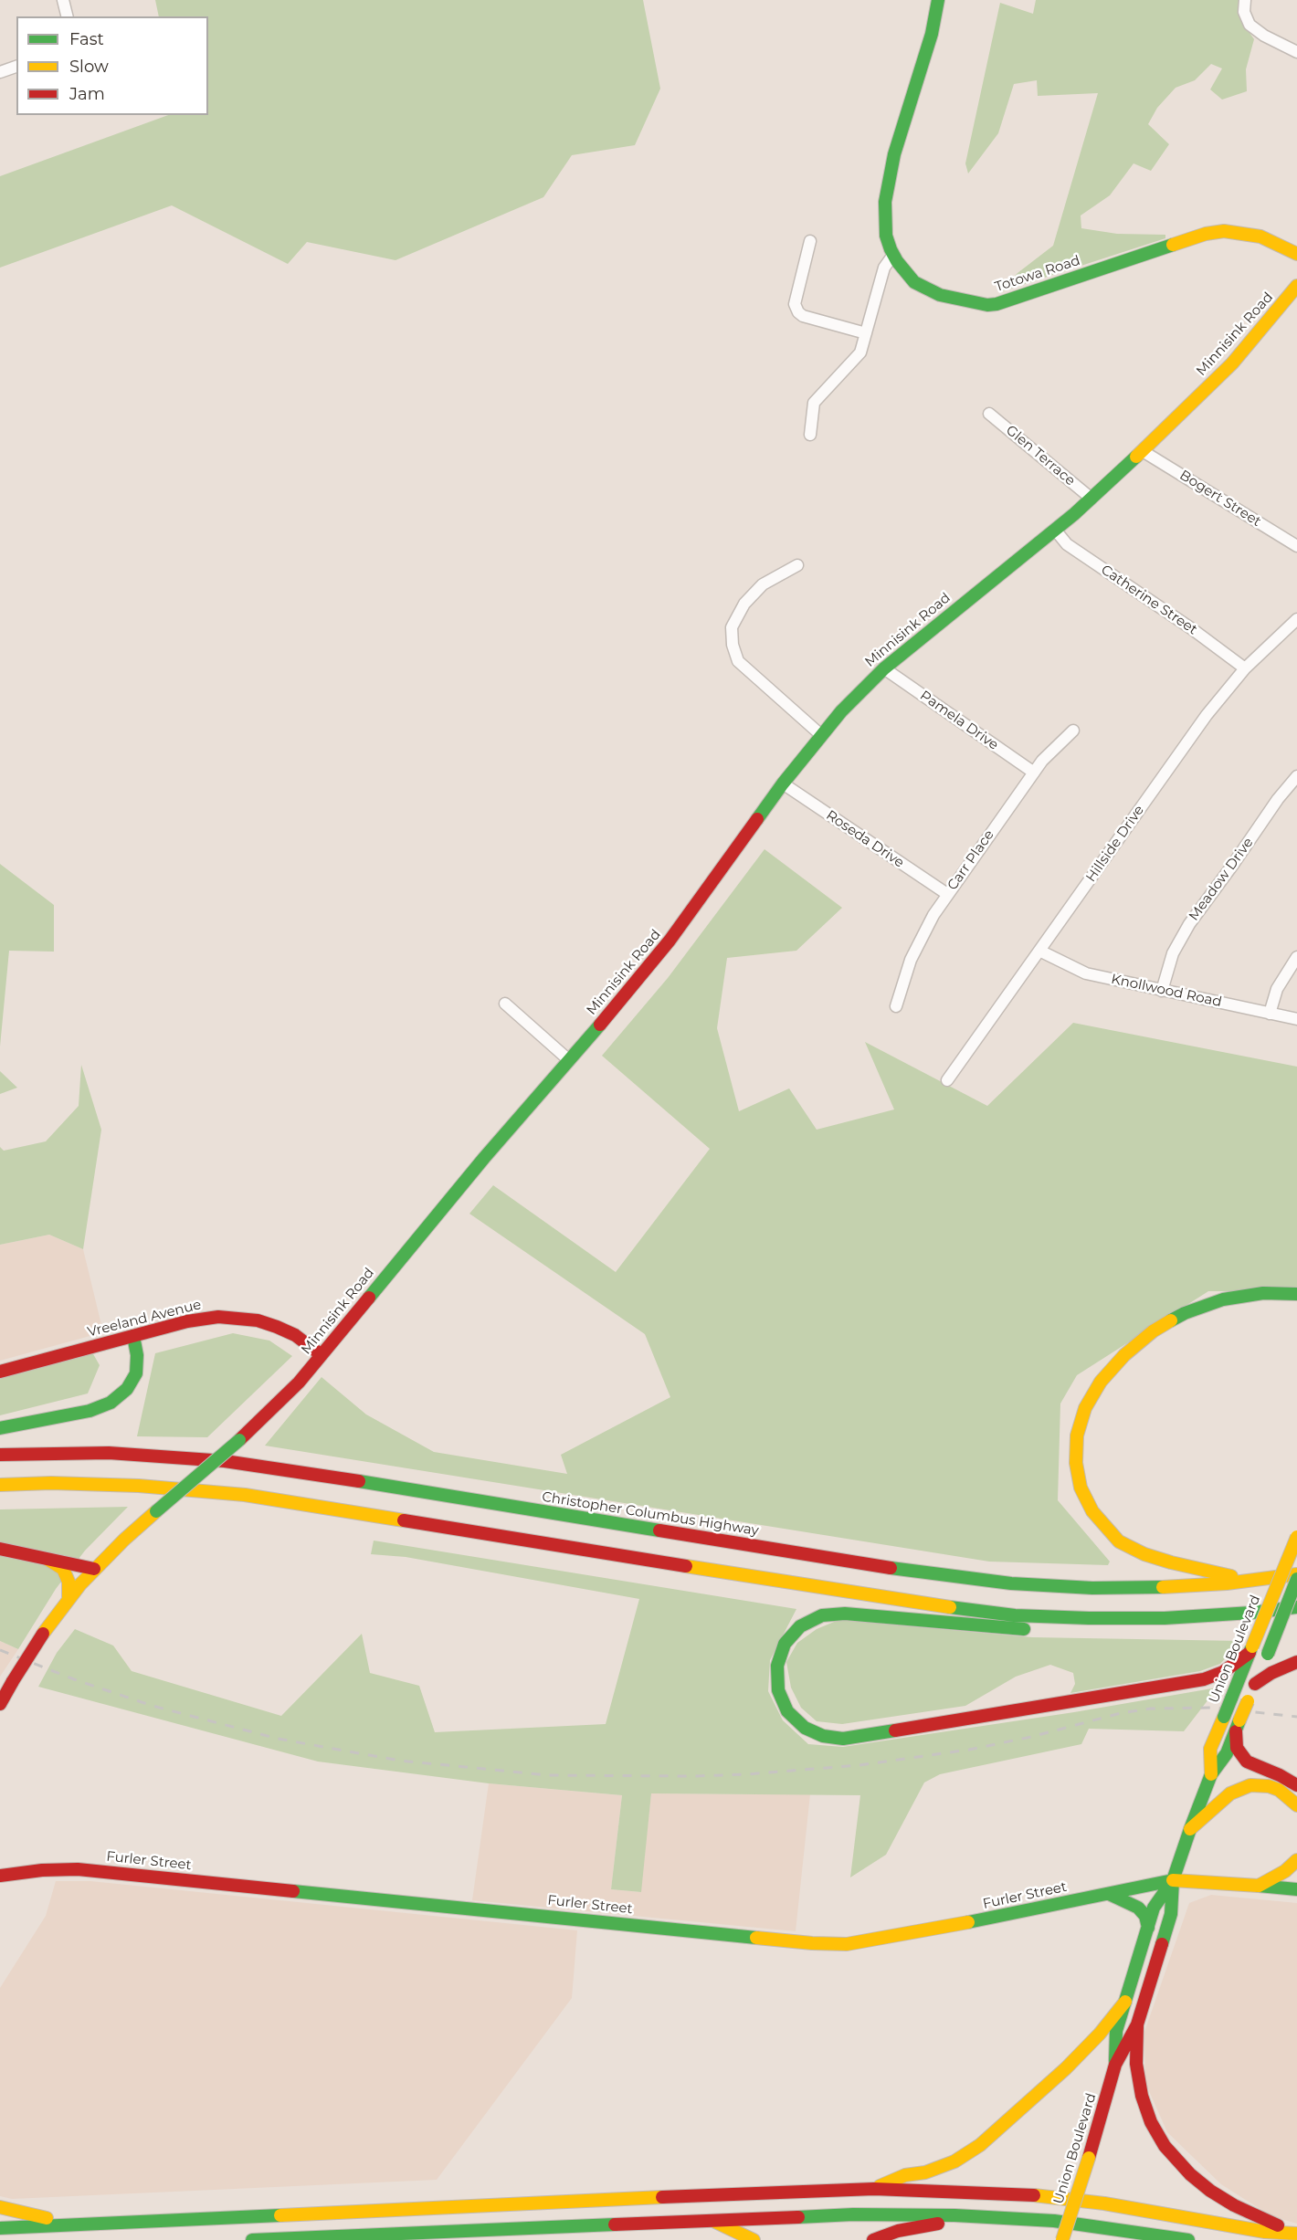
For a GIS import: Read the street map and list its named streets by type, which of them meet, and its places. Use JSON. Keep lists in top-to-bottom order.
{
  "streets": {
    "main road": [
      "Totowa Road",
      "Minnisink Road",
      "Vreeland Avenue",
      "Christopher Columbus Highway",
      "Union Boulevard",
      "Furler Street"
    ],
    "street": [
      "Glen Terrace",
      "Bogert Street",
      "Catherine Street",
      "Pamela Drive",
      "Roseda Drive",
      "Hillside Drive",
      "Carr Place",
      "Meadow Drive",
      "Knollwood Road"
    ]
  },
  "crossings": [
    ["Minnisink Road", "Glen Terrace"],
    ["Minnisink Road", "Bogert Street"],
    ["Minnisink Road", "Catherine Street"],
    ["Minnisink Road", "Pamela Drive"],
    ["Minnisink Road", "Roseda Drive"],
    ["Minnisink Road", "Vreeland Avenue"],
    ["Catherine Street", "Hillside Drive"],
    ["Pamela Drive", "Carr Place"],
    ["Roseda Drive", "Carr Place"],
    ["Hillside Drive", "Knollwood Road"],
    ["Meadow Drive", "Knollwood Road"],
    ["Union Boulevard", "Furler Street"]
  ],
  "legend": ["Fast", "Slow", "Jam"]
}
